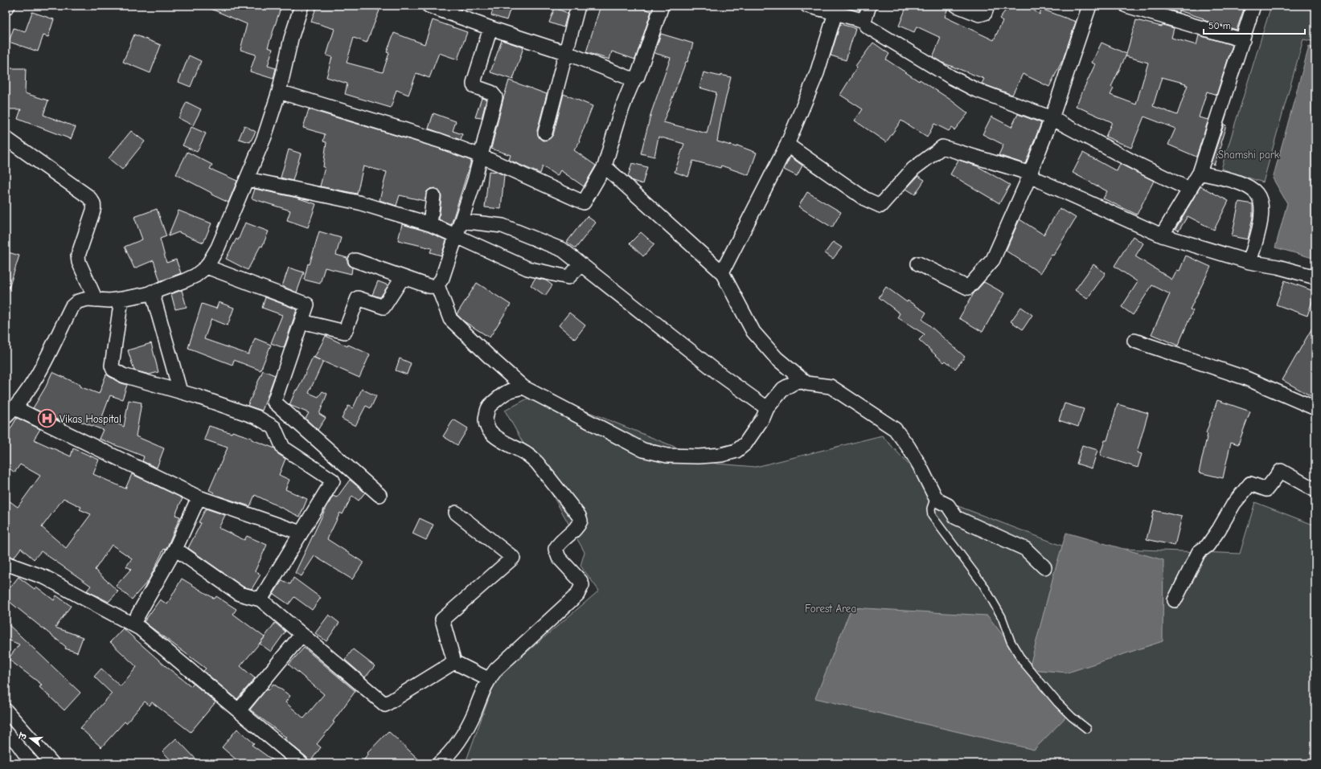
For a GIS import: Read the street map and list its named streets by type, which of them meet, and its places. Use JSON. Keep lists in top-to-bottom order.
{
  "parks": ["Shamshi park", "Forest Area"],
  "places": {
    "hospital": ["Vikas Hospital"]
  },
  "scale_bar": "50 m",
  "north": "left"
}
